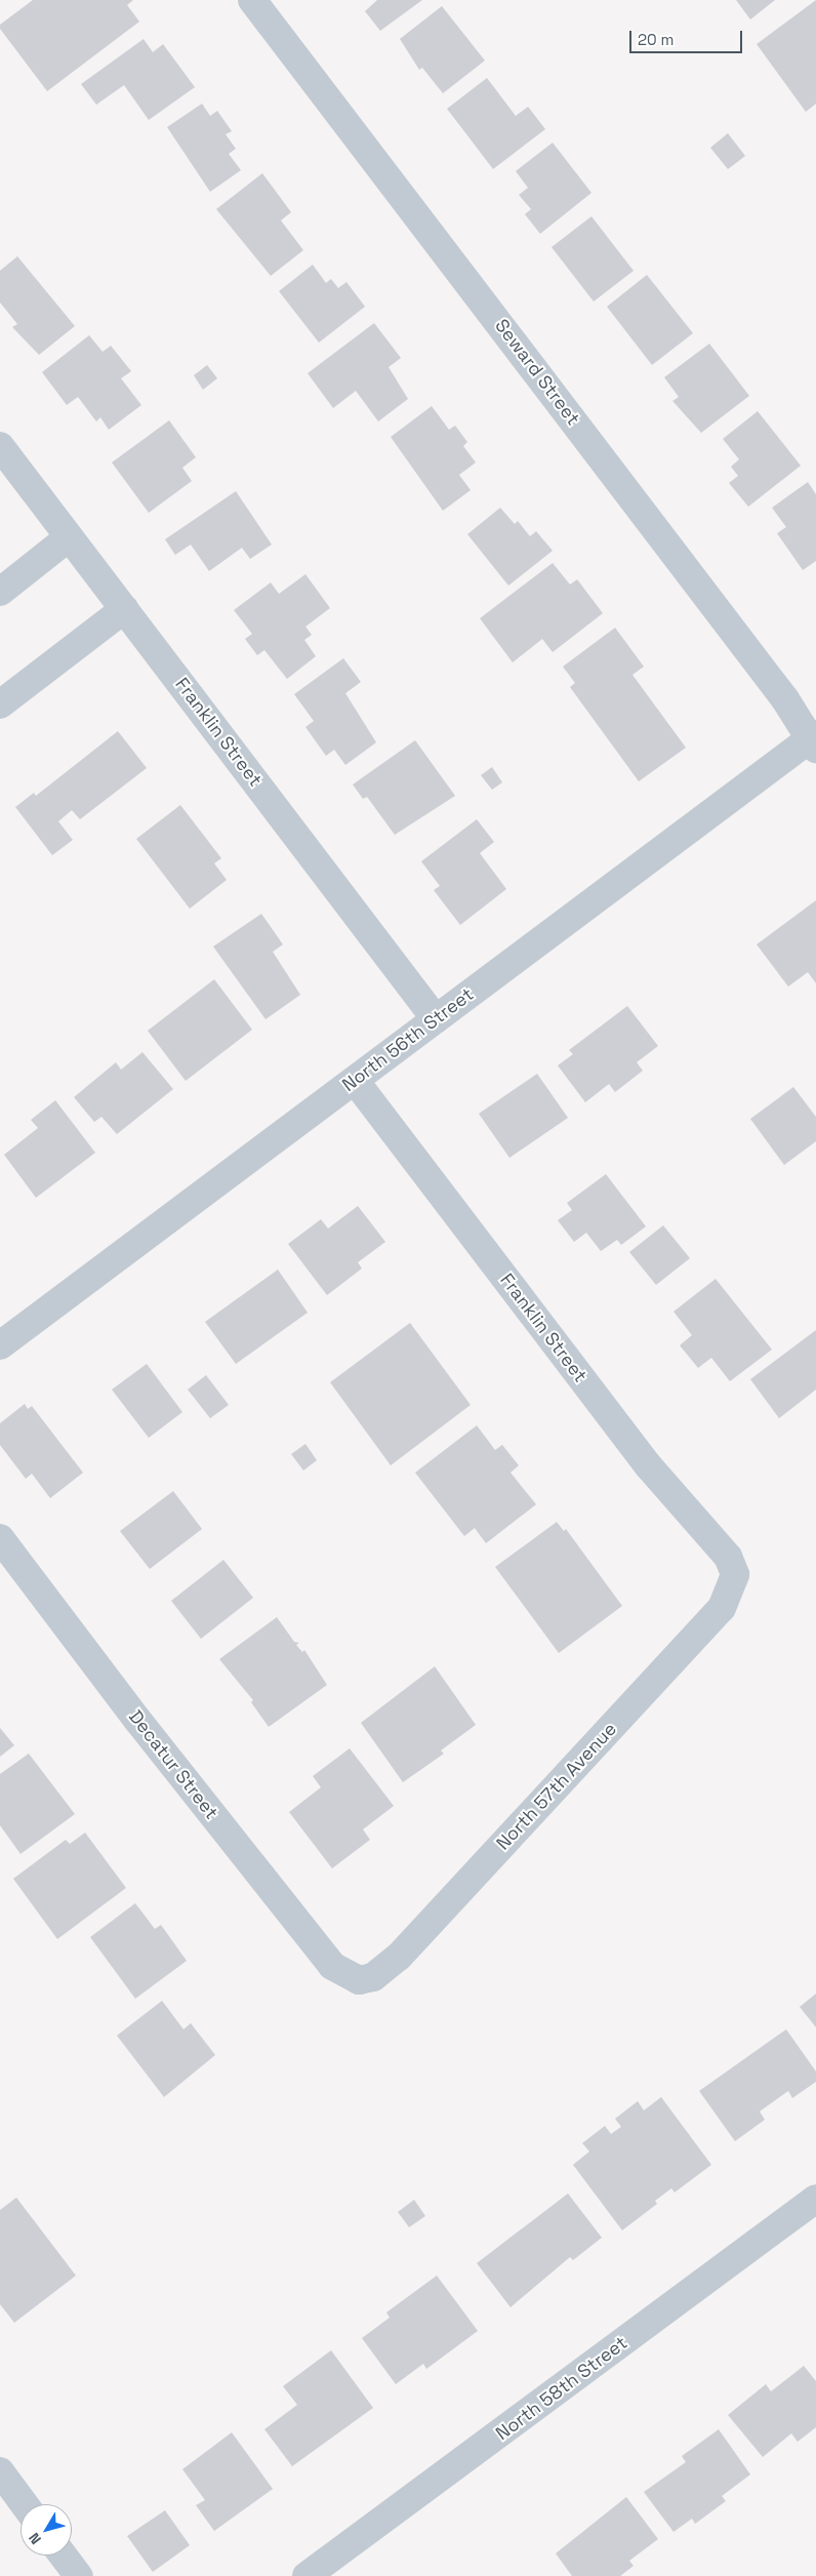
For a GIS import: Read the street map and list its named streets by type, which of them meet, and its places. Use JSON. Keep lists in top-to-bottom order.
{
  "streets": {
    "street": [
      "Seward Street",
      "Franklin Street",
      "North 56th Street",
      "Decatur Street",
      "North 57th Avenue",
      "North 58th Street"
    ]
  },
  "crossings": [
    ["Seward Street", "North 56th Street"],
    ["Franklin Street", "North 56th Street"],
    ["Franklin Street", "North 57th Avenue"],
    ["Decatur Street", "North 57th Avenue"]
  ],
  "scale_bar": "20 m",
  "north": "bottom left"
}
